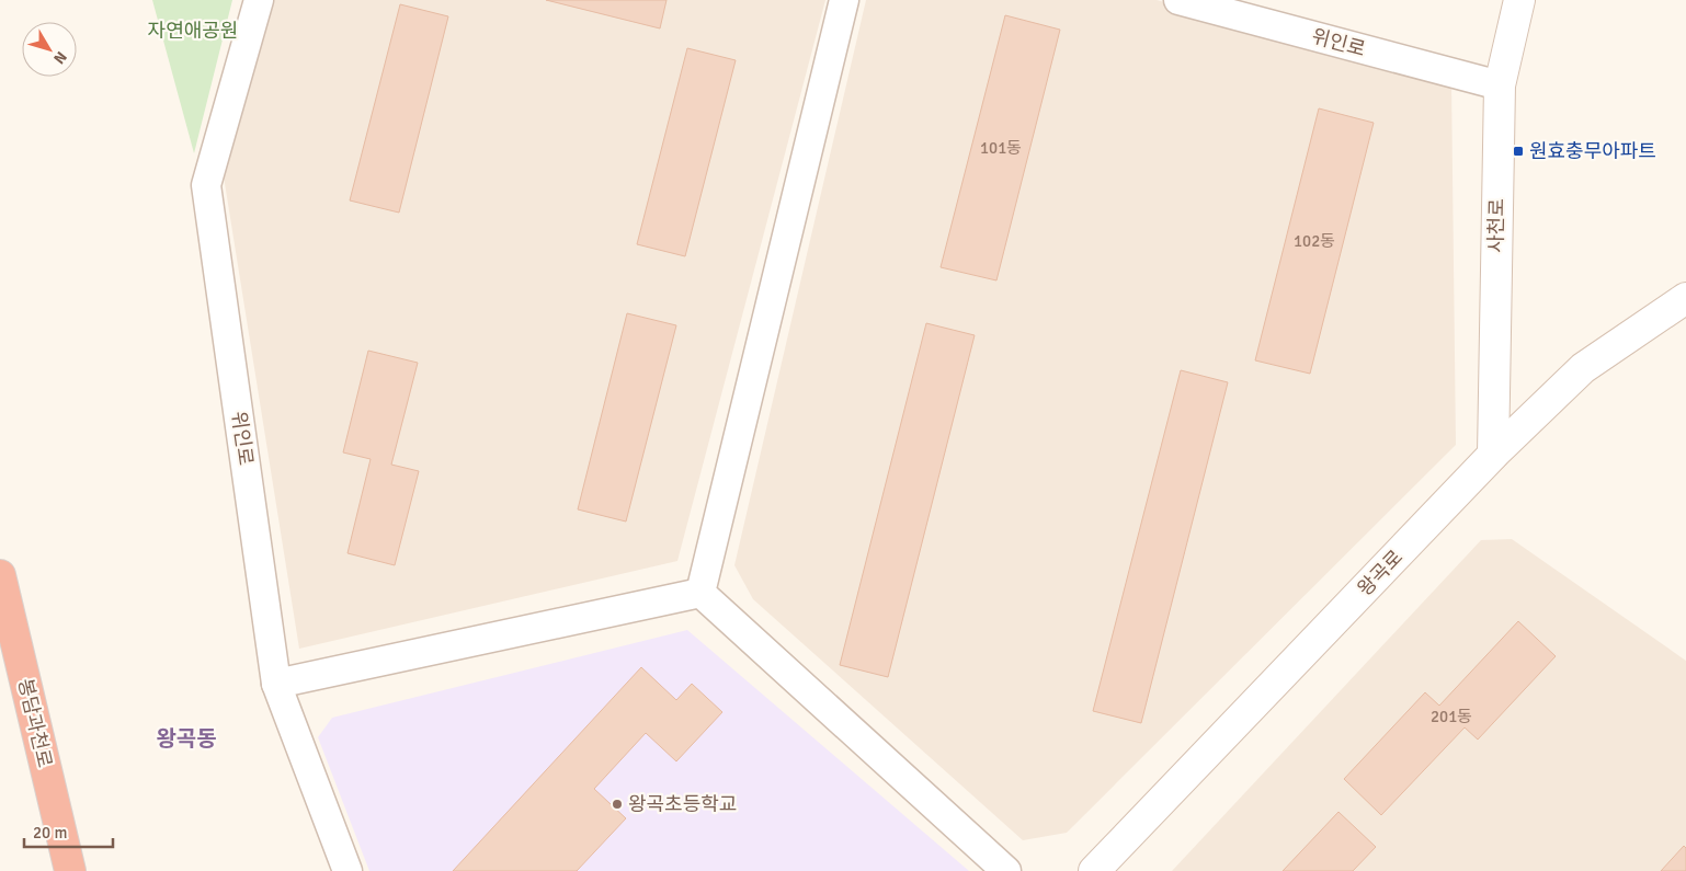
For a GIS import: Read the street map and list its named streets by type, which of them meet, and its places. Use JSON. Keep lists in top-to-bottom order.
{
  "streets": {
    "highway": ["봉담과천로"],
    "street": ["위인로", "사천로", "왕곡로"]
  },
  "crossings": [
    ["위인로", "사천로"],
    ["사천로", "왕곡로"]
  ],
  "districts": ["왕곡동"],
  "parks": ["자연애공원"],
  "places": {
    "transit": ["원효충무아파트"],
    "other": ["왕곡초등학교"]
  },
  "house_numbers": ["101동", "102동", "201동"],
  "scale_bar": "20 m",
  "north": "bottom right"
}
